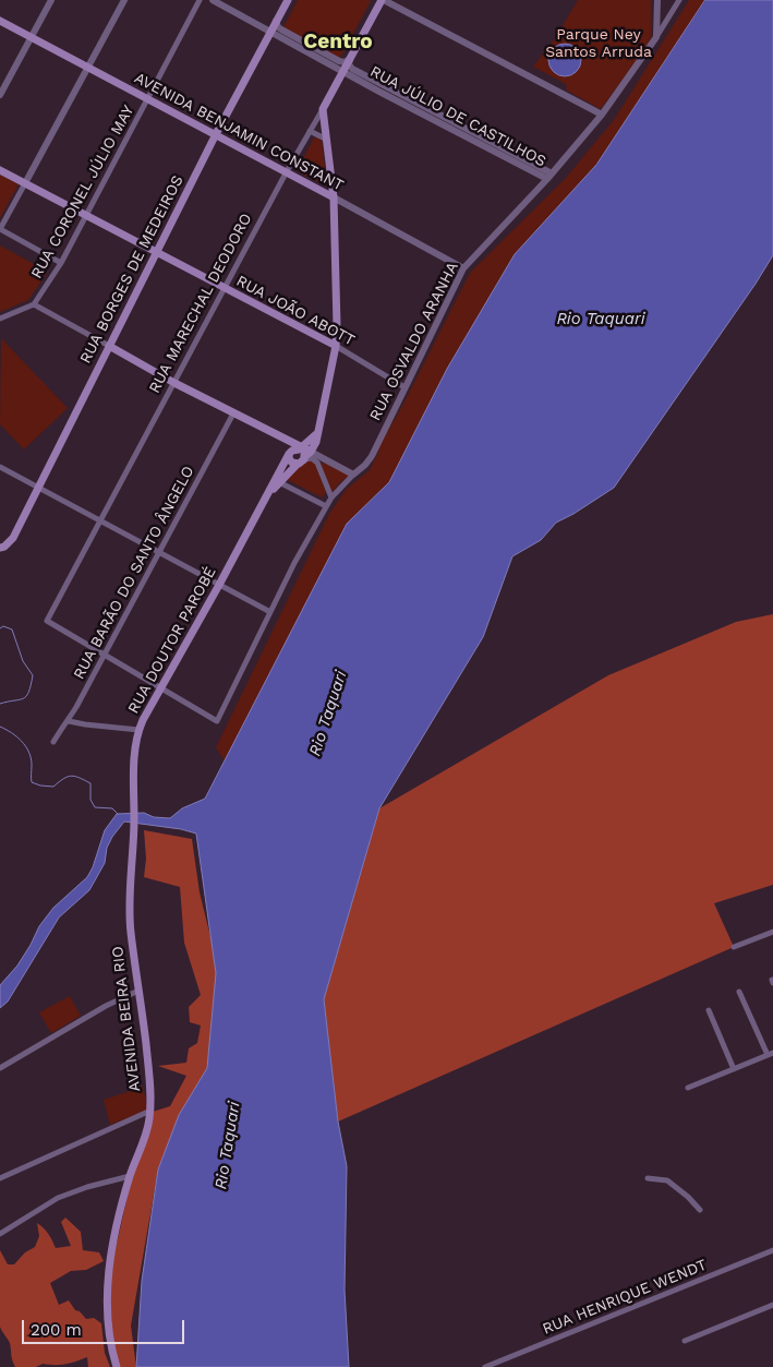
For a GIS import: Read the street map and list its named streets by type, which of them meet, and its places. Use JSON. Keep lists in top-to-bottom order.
{
  "streets": {
    "main road": [
      "AVENIDA BENJAMIN CONSTANT",
      "RUA BORGES DE MEDEIROS",
      "RUA MARECHAL DEODORO",
      "RUA JOÃO ABOTT",
      "RUA DOUTOR PAROBÉ",
      "AVENIDA BEIRA RIO"
    ],
    "street": [
      "RUA JÚLIO DE CASTILHOS",
      "RUA CORONEL JÚLIO MAY",
      "RUA OSVALDO ARANHA",
      "RUA BARÃO DO SANTO ÂNGELO",
      "RUA HENRIQUE WENDT"
    ]
  },
  "crossings": [
    ["RUA JÚLIO DE CASTILHOS", "RUA BORGES DE MEDEIROS"],
    ["RUA JÚLIO DE CASTILHOS", "RUA MARECHAL DEODORO"],
    ["RUA JÚLIO DE CASTILHOS", "RUA OSVALDO ARANHA"],
    ["AVENIDA BENJAMIN CONSTANT", "RUA CORONEL JÚLIO MAY"],
    ["AVENIDA BENJAMIN CONSTANT", "RUA BORGES DE MEDEIROS"],
    ["AVENIDA BENJAMIN CONSTANT", "RUA MARECHAL DEODORO"],
    ["AVENIDA BENJAMIN CONSTANT", "RUA OSVALDO ARANHA"],
    ["RUA CORONEL JÚLIO MAY", "RUA JOÃO ABOTT"],
    ["RUA BORGES DE MEDEIROS", "RUA JOÃO ABOTT"],
    ["RUA MARECHAL DEODORO", "RUA JOÃO ABOTT"],
    ["RUA MARECHAL DEODORO", "RUA BARÃO DO SANTO ÂNGELO"],
    ["RUA JOÃO ABOTT", "RUA OSVALDO ARANHA"],
    ["RUA OSVALDO ARANHA", "RUA DOUTOR PAROBÉ"],
    ["RUA DOUTOR PAROBÉ", "AVENIDA BEIRA RIO"]
  ],
  "districts": ["Centro"],
  "water": ["Rio Taquari"],
  "parks": ["Parque Ney Santos Arruda"],
  "scale_bar": "200 m"
}
